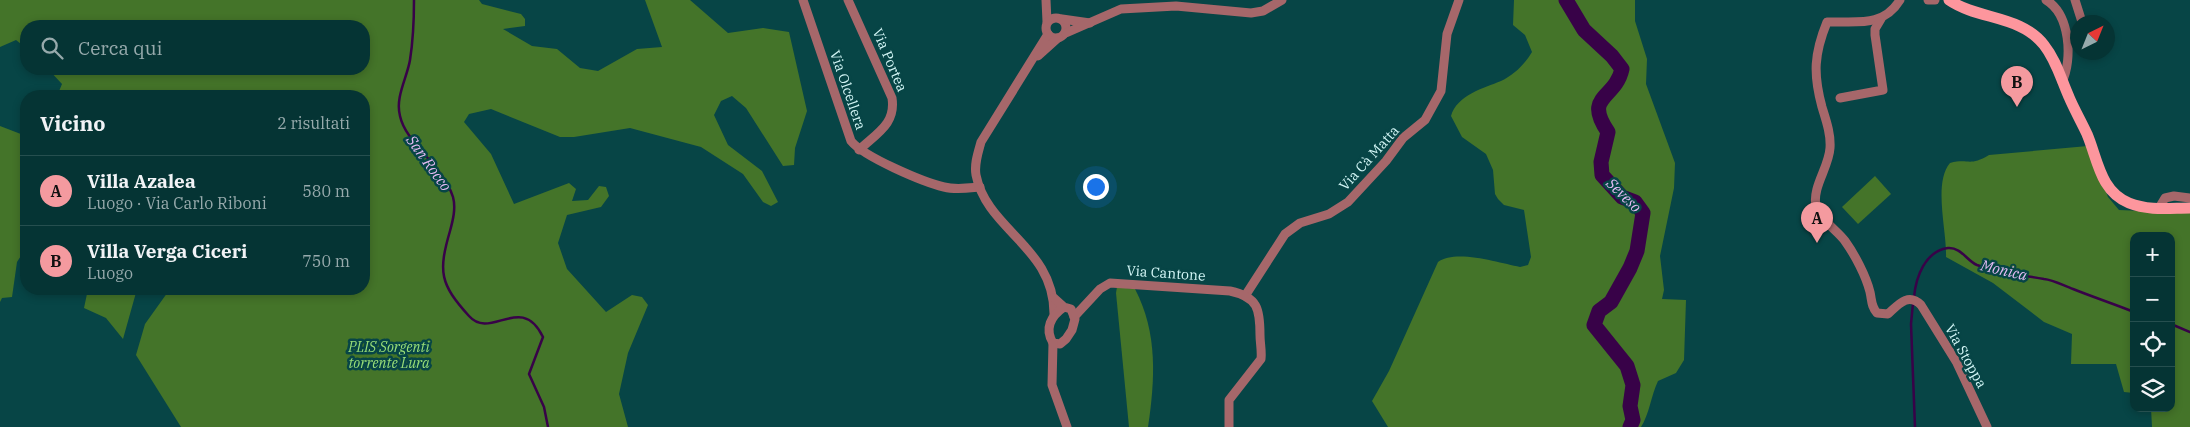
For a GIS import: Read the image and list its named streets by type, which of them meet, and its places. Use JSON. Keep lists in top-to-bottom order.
{
  "streets": {
    "street": [
      "Via Portea",
      "Via Olcellera",
      "Via Cà Matta",
      "Via Cantone",
      "Via Stoppa"
    ]
  },
  "crossings": [
    ["Via Portea", "Via Olcellera"],
    ["Via Cà Matta", "Via Cantone"]
  ],
  "water": ["San Rocco", "Seveso", "Monica"],
  "parks": ["PLIS Sorgenti torrente Lura"],
  "north": "top right",
  "page": {
    "search": "Cerca qui",
    "pins": ["B", "A"],
    "heading": ["Vicino", "2 risultati"],
    "list": [
      {
        "mark": "A",
        "name": "Villa Azalea",
        "note": "Luogo · Via Carlo Riboni",
        "value": "580 m"
      },
      {
        "mark": "B",
        "name": "Villa Verga Ciceri",
        "note": "Luogo",
        "value": "750 m"
      }
    ],
    "map_buttons": ["+", "−"]
  }
}
